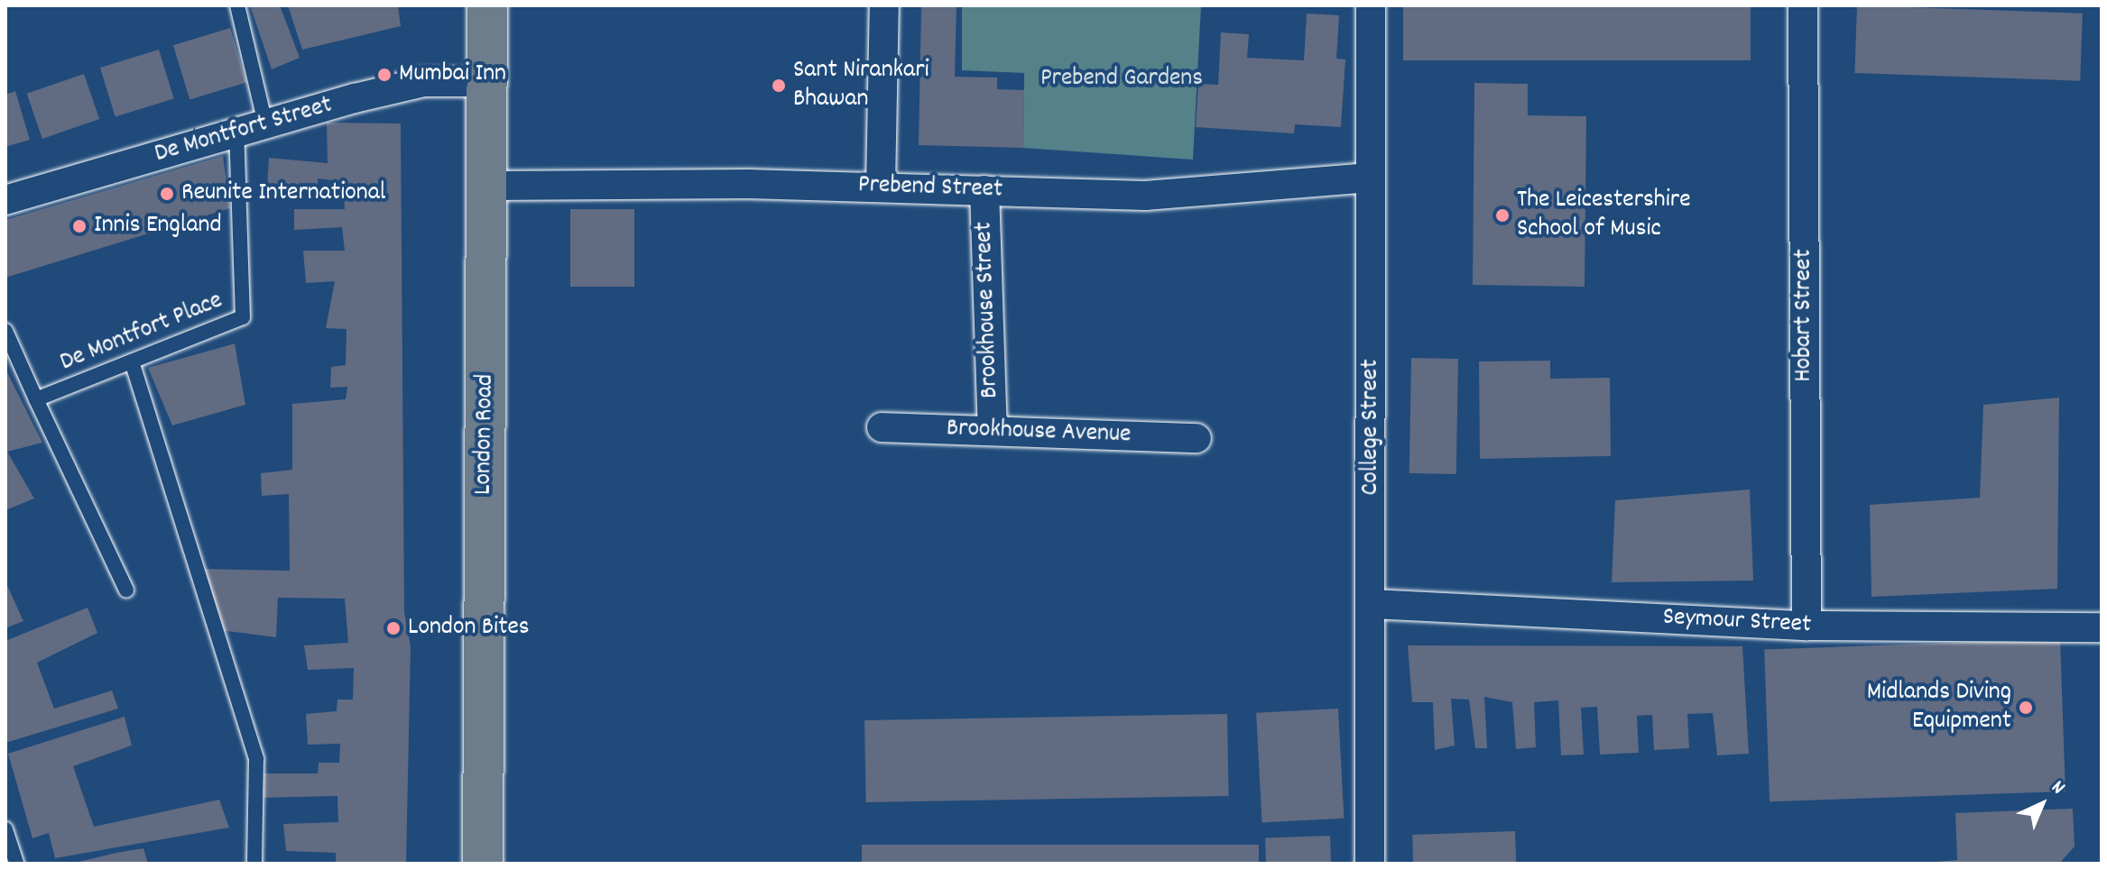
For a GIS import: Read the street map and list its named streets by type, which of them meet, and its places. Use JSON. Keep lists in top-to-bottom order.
{
  "streets": {
    "main road": ["London Road"],
    "street": [
      "De Montfort Street",
      "Prebend Street",
      "Brookhouse Street",
      "Hobart Street",
      "College Street",
      "Brookhouse Avenue",
      "Seymour Street"
    ],
    "lane": ["De Montfort Place"]
  },
  "crossings": [
    ["De Montfort Street", "De Montfort Place"],
    ["De Montfort Street", "London Road"],
    ["Prebend Street", "Brookhouse Street"],
    ["Prebend Street", "College Street"],
    ["Prebend Street", "London Road"],
    ["Brookhouse Street", "Brookhouse Avenue"],
    ["Hobart Street", "Seymour Street"],
    ["College Street", "Seymour Street"]
  ],
  "parks": ["Prebend Gardens"],
  "places": [
    "Mumbai Inn",
    "Sant Nirankari Bhawan",
    "Reunite International",
    "The Leicestershire School of Music",
    "Innis England",
    "London Bites",
    "Midlands Diving Equipment"
  ],
  "north": "top right"
}
